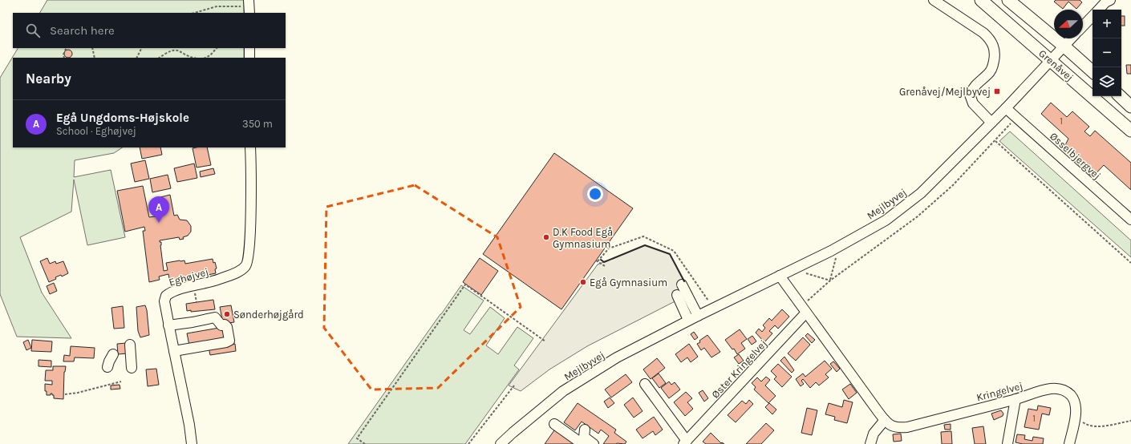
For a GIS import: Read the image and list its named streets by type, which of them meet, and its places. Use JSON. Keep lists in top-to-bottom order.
{
  "streets": {
    "main road": ["Grenåvej"],
    "street": [
      "Øsselbjergvej",
      "Mejlbyvej",
      "Eghøjvej",
      "Øster Kringelvej",
      "Kringelvej"
    ]
  },
  "crossings": [
    ["Grenåvej", "Mejlbyvej"],
    ["Øsselbjergvej", "Mejlbyvej"],
    ["Mejlbyvej", "Kringelvej"],
    ["Øster Kringelvej", "Kringelvej"]
  ],
  "places": {
    "transit": ["Grenåvej/Mejlbyvej"],
    "other": ["D.K Food Egå Gymnasium", "Egå Gymnasium", "Sønderhøjgård"]
  },
  "house_numbers": ["1", "1"],
  "north": "left",
  "page": {
    "map_buttons": ["+", "−"],
    "search": "Search here",
    "heading": "Nearby",
    "list": [
      {
        "mark": "A",
        "name": "Egå Ungdoms-Højskole",
        "note": "School · Eghøjvej",
        "value": "350 m"
      }
    ],
    "pins": "A"
  }
}
